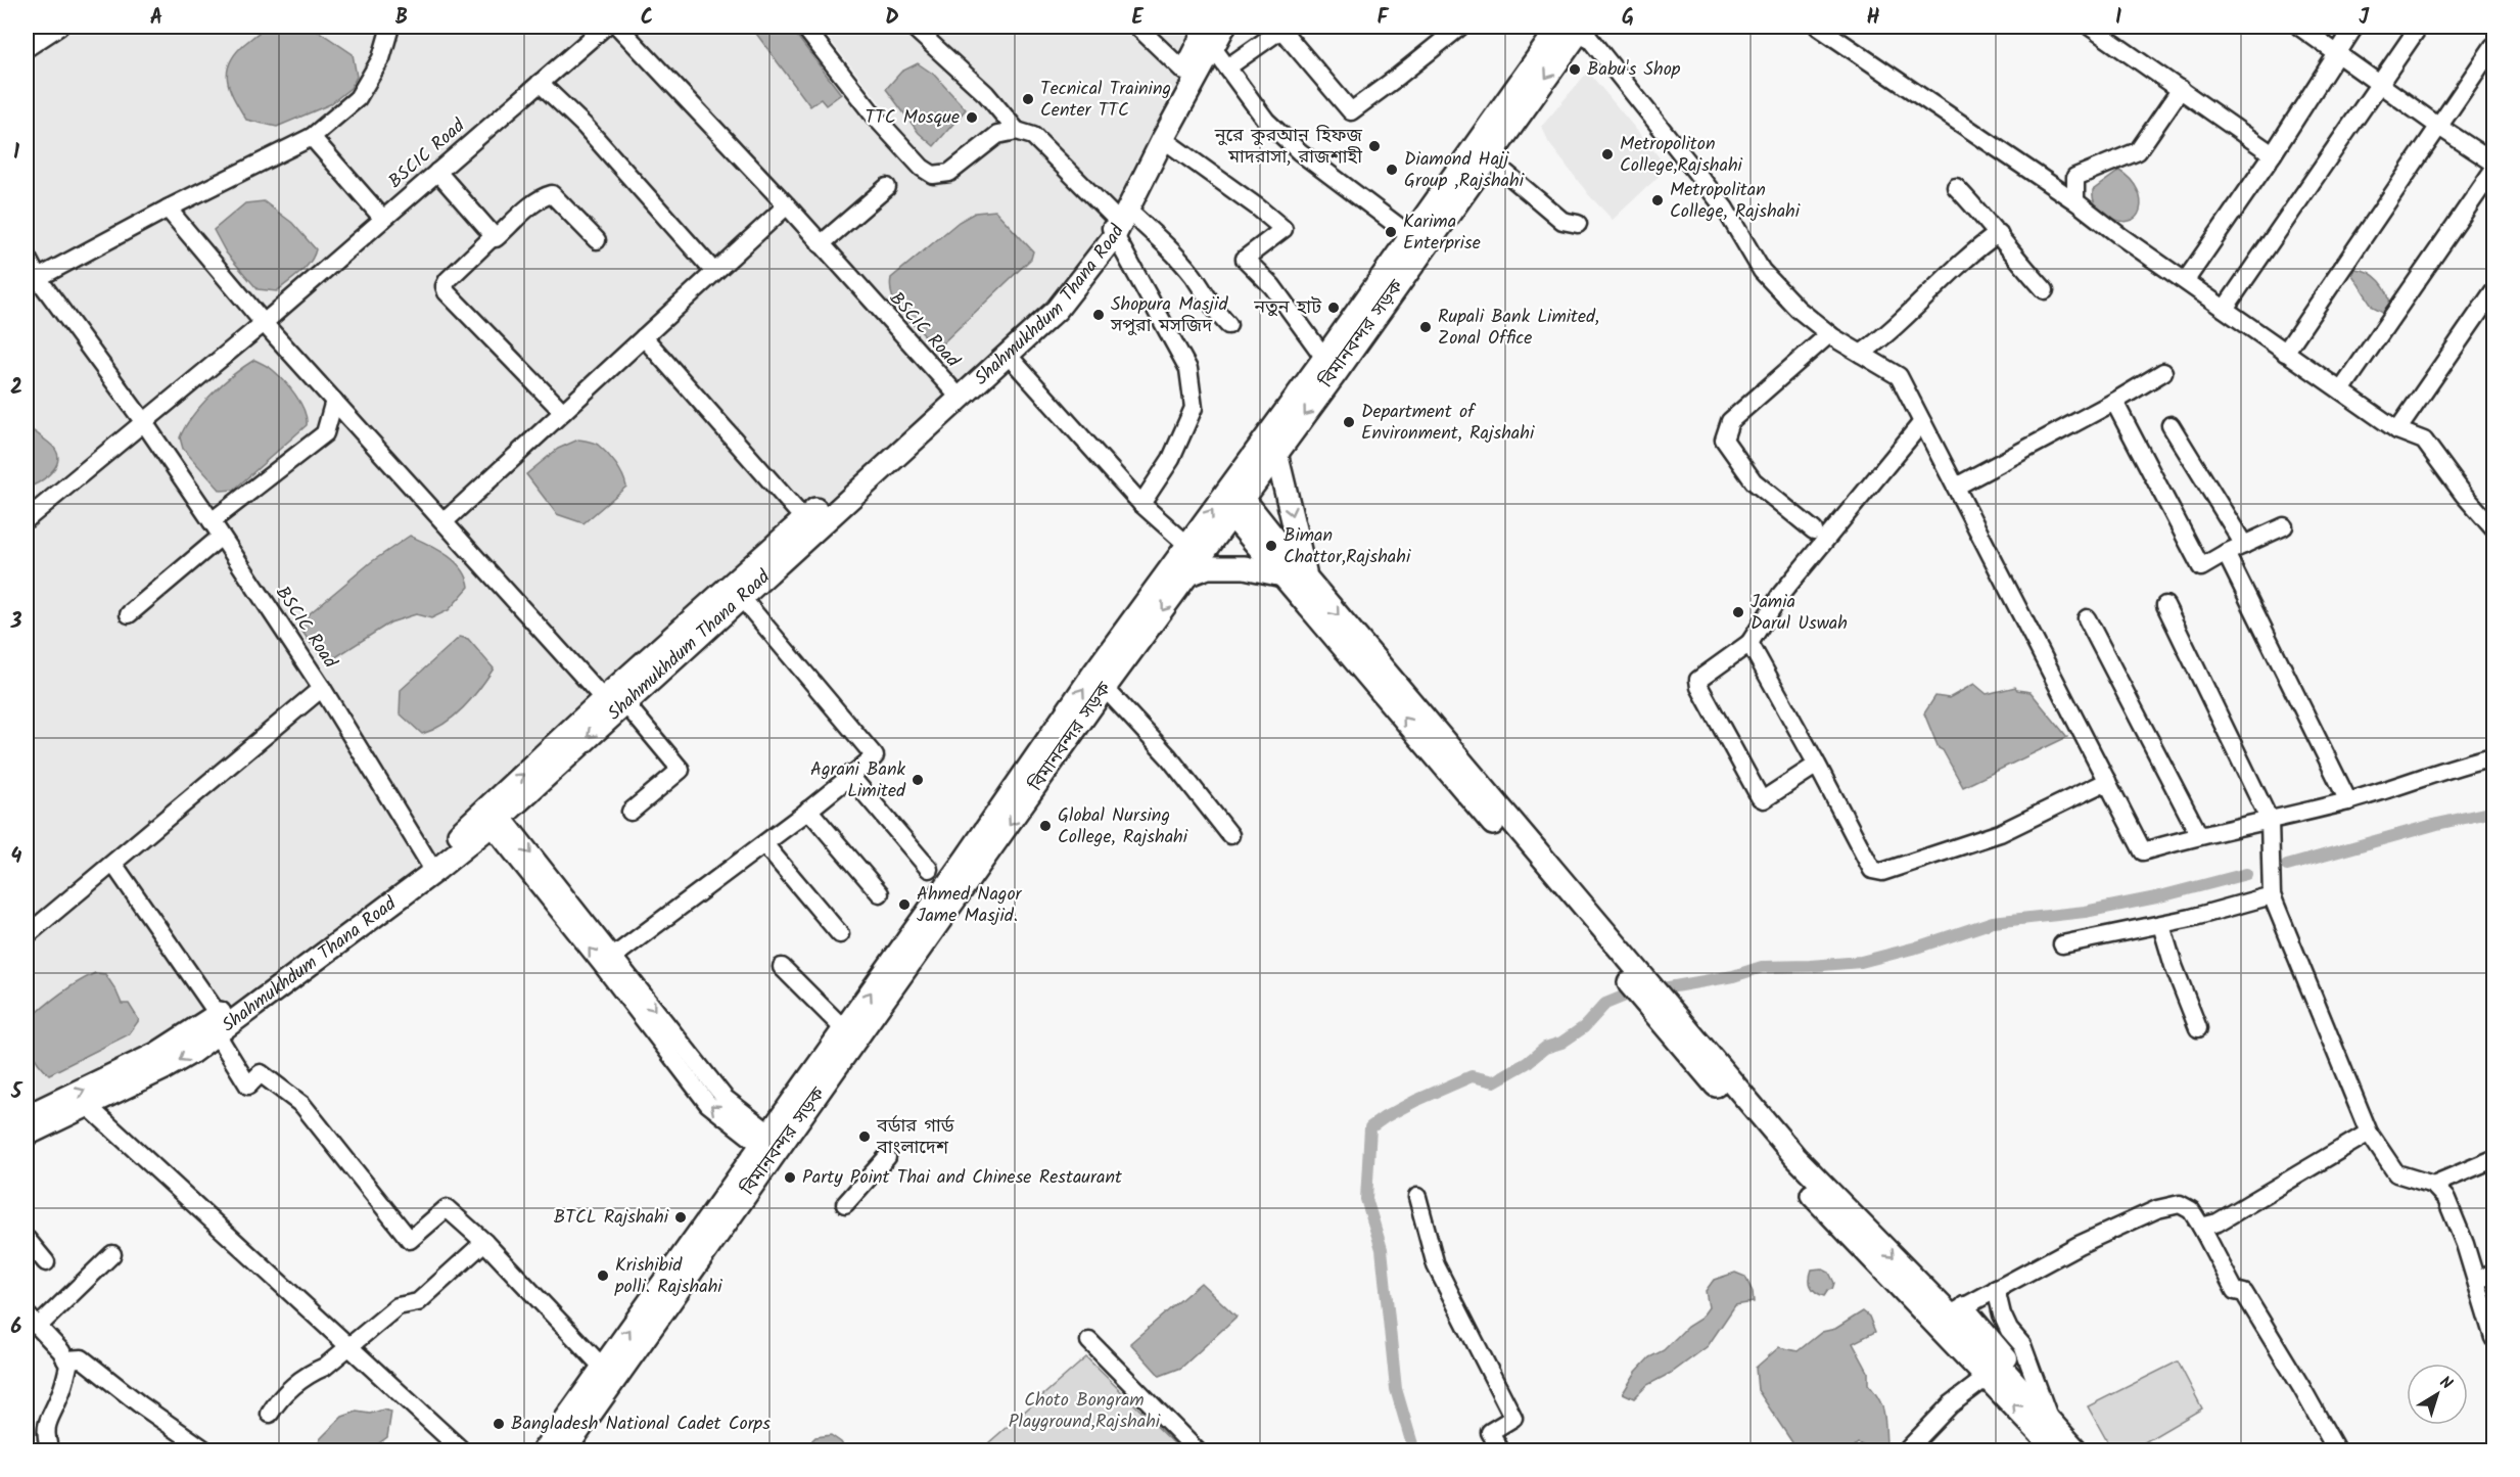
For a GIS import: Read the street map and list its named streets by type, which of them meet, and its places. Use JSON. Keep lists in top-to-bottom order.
{
  "streets": {
    "main road": ["Shahmukhdum Thana Road", "বিমানবন্দর সড়ক"],
    "street": ["BSCIC Road"]
  },
  "crossings": [
    ["BSCIC Road", "Shahmukhdum Thana Road"]
  ],
  "parks": ["Choto Bongram Playground,Rajshahi"],
  "places": [
    "Babu's Shop",
    "Tecnical Training Center TTC",
    "TTC Mosque",
    "নুরে কুরআন হিফজ মাদরাসা, রাজশাহী",
    "Metropoliton College,Rajshahi",
    "Diamond Hajj Group ,Rajshahi",
    "Metropolitan College, Rajshahi",
    "Karima Enterprise",
    "নতুন হাট",
    "Shopura Masjid সপুরা মসজিদ",
    "Rupali Bank Limited, Zonal Office",
    "Department of Environment, Rajshahi",
    "Biman Chattor,Rajshahi",
    "Jamia Darul Uswah",
    "Agrani Bank Limited",
    "Global Nursing College, Rajshahi",
    "Ahmed Nagor Jame Masjid.",
    "বর্ডার গার্ড বাংলাদেশ",
    "Party Point Thai and Chinese Restaurant",
    "BTCL Rajshahi",
    "Krishibid polli. Rajshahi",
    "Bangladesh National Cadet Corps"
  ],
  "north": "top right",
  "grid": {
    "columns": [
      "A",
      "B",
      "C",
      "D",
      "E",
      "F",
      "G",
      "H",
      "I",
      "J"
    ],
    "rows": [
      "1",
      "2",
      "3",
      "4",
      "5",
      "6"
    ]
  }
}
